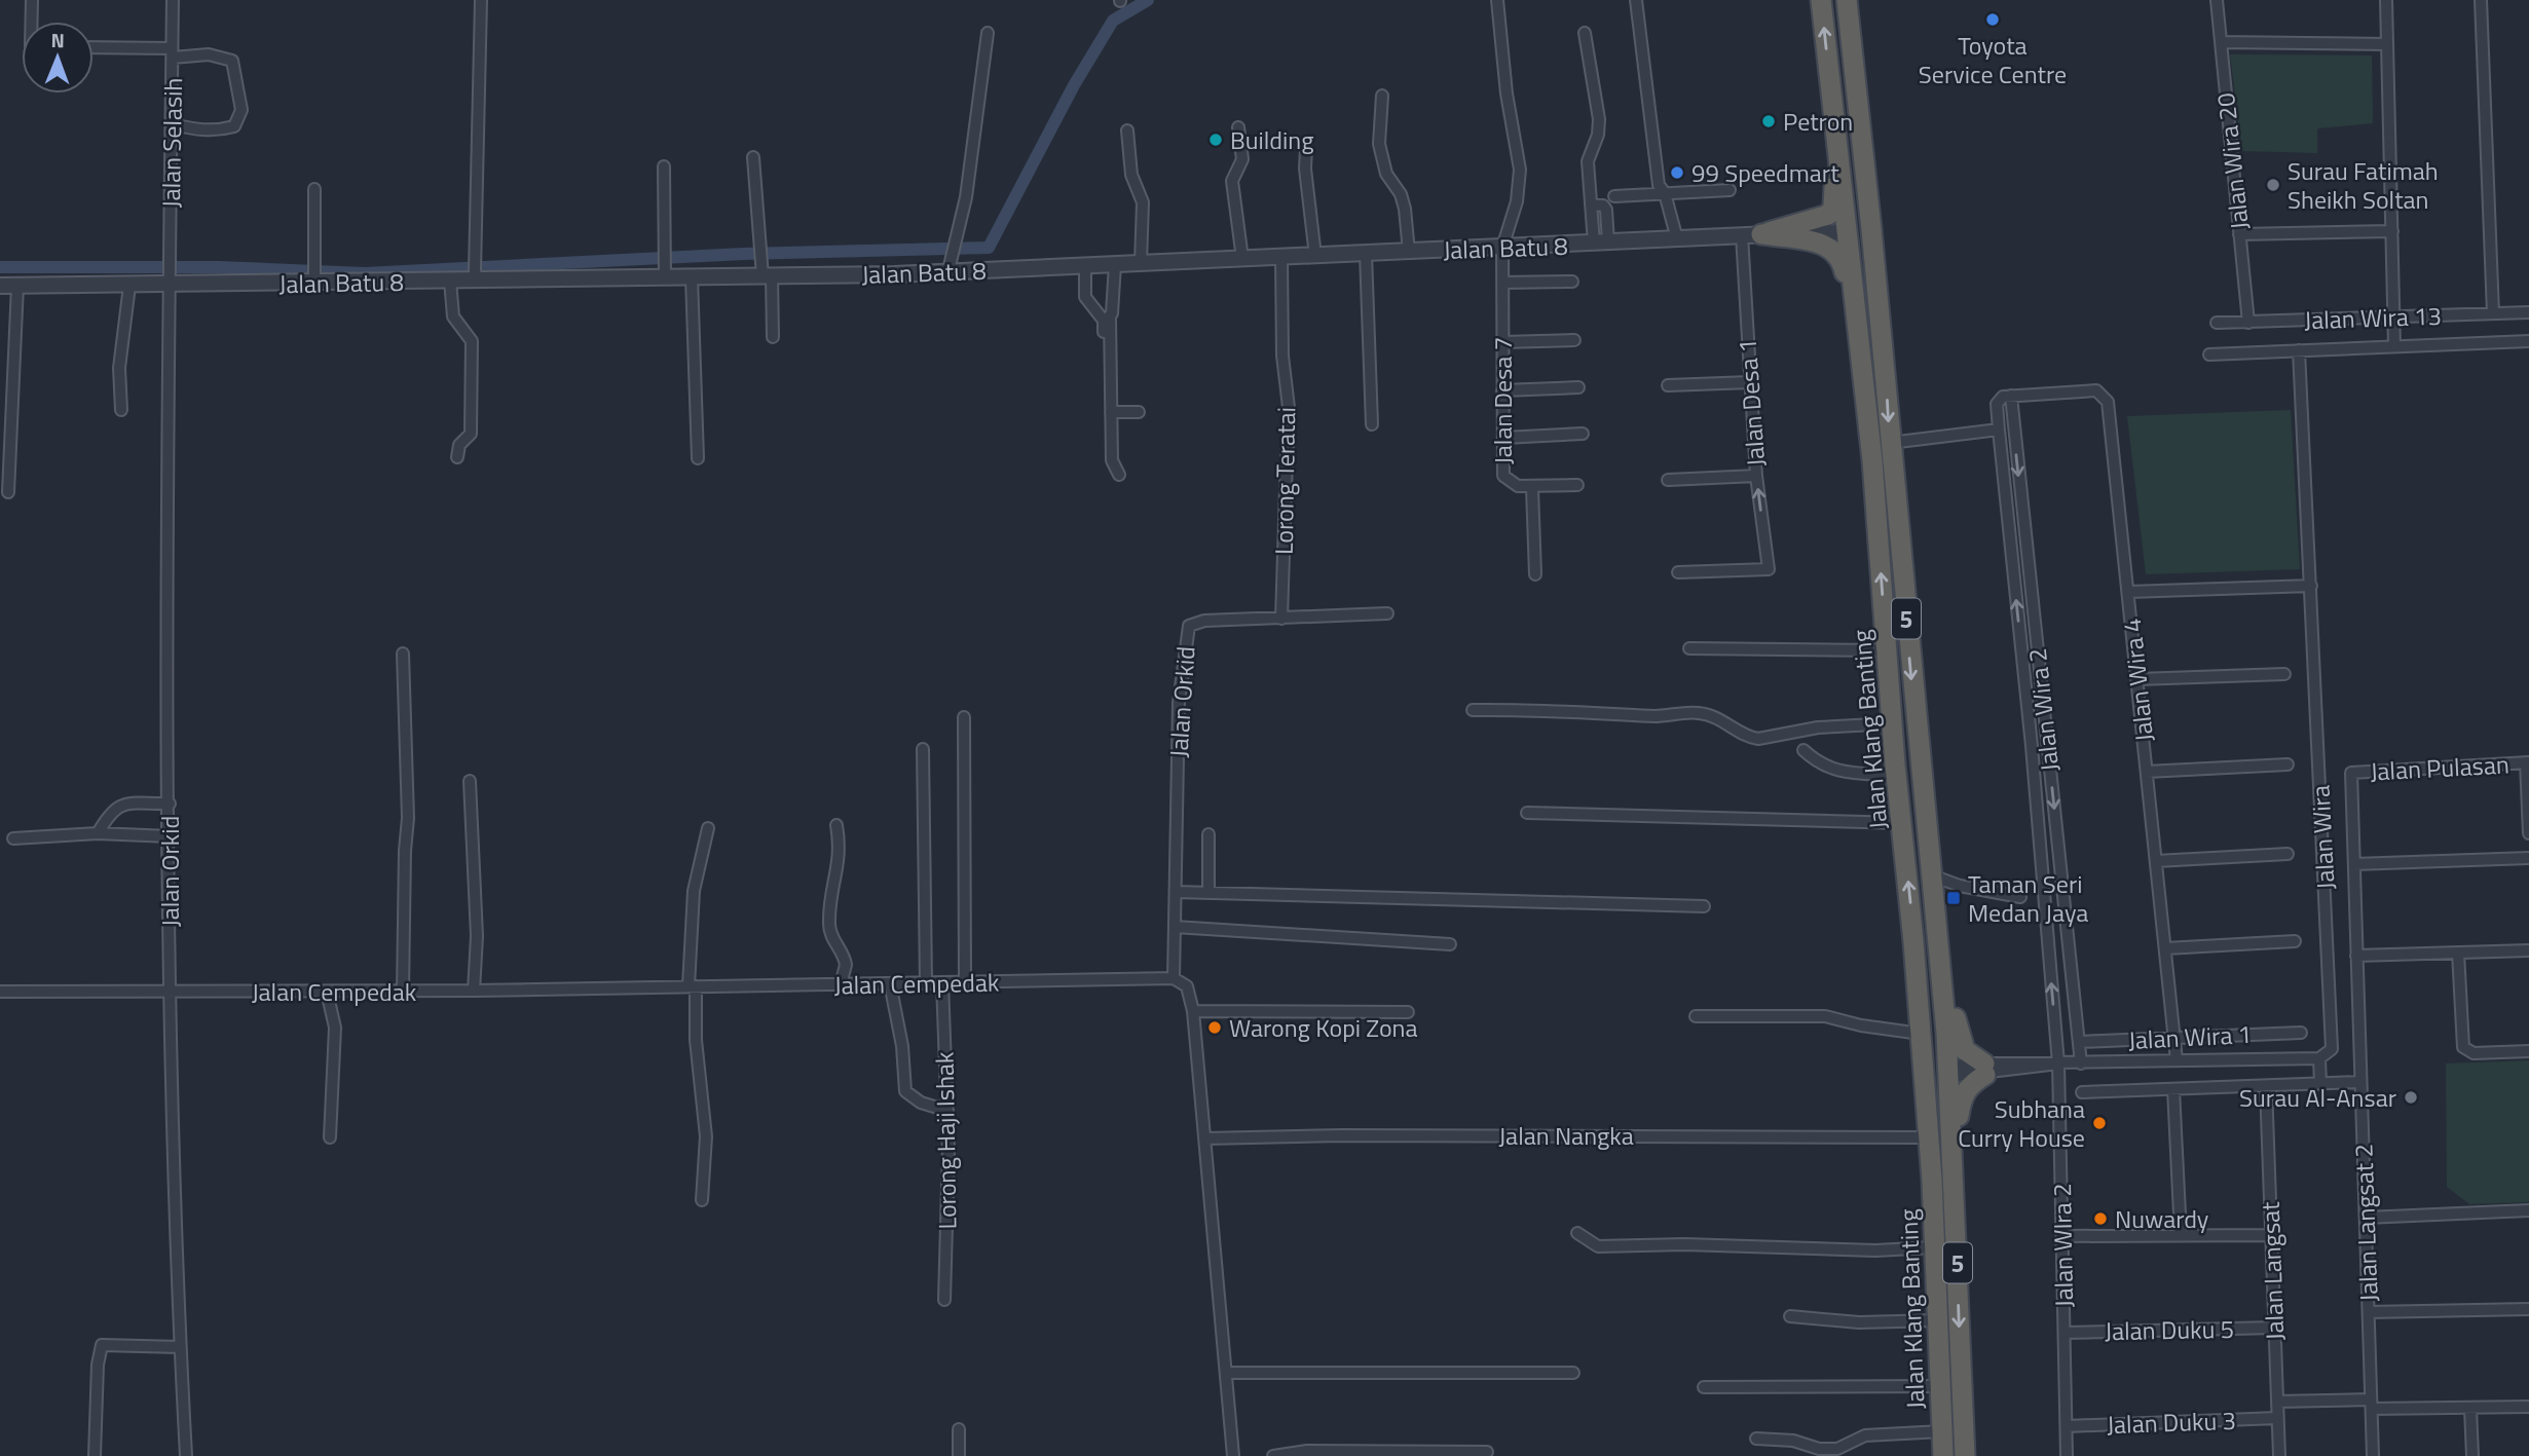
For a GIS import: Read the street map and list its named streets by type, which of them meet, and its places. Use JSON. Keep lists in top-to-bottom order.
{
  "streets": {
    "highway": ["5", "Jalan Klang Banting"],
    "street": [
      "Jalan Selasih",
      "Jalan Wira 20",
      "Jalan Batu 8",
      "Jalan Wira 13",
      "Jalan Desa 7",
      "Jalan Desa 1",
      "Lorong Teratai",
      "Jalan Wira 4",
      "Jalan Orkid",
      "Jalan Wira 2",
      "Jalan Pulasan",
      "Jalan Wira",
      "Jalan Cempedak",
      "Jalan Wira 1",
      "Jalan Nangka",
      "Lorong Haji Ishak",
      "Jalan Langsat 2",
      "Jalan WIra 2",
      "Jalan Langsat",
      "Jalan Duku 5",
      "Jalan Duku 3"
    ]
  },
  "crossings": [
    ["Jalan Selasih", "Jalan Batu 8"],
    ["Jalan Selasih", "Jalan Orkid"],
    ["Jalan Wira 20", "Jalan Wira 13"],
    ["Jalan Batu 8", "Jalan Desa 7"],
    ["Jalan Batu 8", "Jalan Desa 1"],
    ["Jalan Batu 8", "Lorong Teratai"],
    ["Jalan Batu 8", "Jalan Orkid"],
    ["Jalan Batu 8", "Jalan Klang Banting"],
    ["Lorong Teratai", "Jalan Orkid"],
    ["Jalan Wira 4", "Jalan Wira 2"],
    ["Jalan Wira 4", "Jalan Wira 1"],
    ["Jalan Orkid", "Jalan Cempedak"],
    ["Jalan Wira 2", "Jalan Wira 1"],
    ["Jalan Klang Banting", "Jalan Nangka"],
    ["Jalan Pulasan", "Jalan Langsat 2"],
    ["Jalan Cempedak", "Lorong Haji Ishak"],
    ["Jalan WIra 2", "Jalan Duku 5"],
    ["Jalan WIra 2", "Jalan Duku 3"],
    ["Jalan Langsat", "Jalan Duku 5"],
    ["Jalan Langsat", "Jalan Duku 3"]
  ],
  "places": {
    "other": [
      "Toyota Service Centre",
      "Petron",
      "Building",
      "99 Speedmart",
      "Surau Fatimah Sheikh Soltan",
      "Warong Kopi Zona",
      "Surau Al-Ansar",
      "Subhana Curry House",
      "Nuwardy"
    ],
    "transit": ["Taman Seri Medan Jaya"]
  },
  "north": "top"
}
